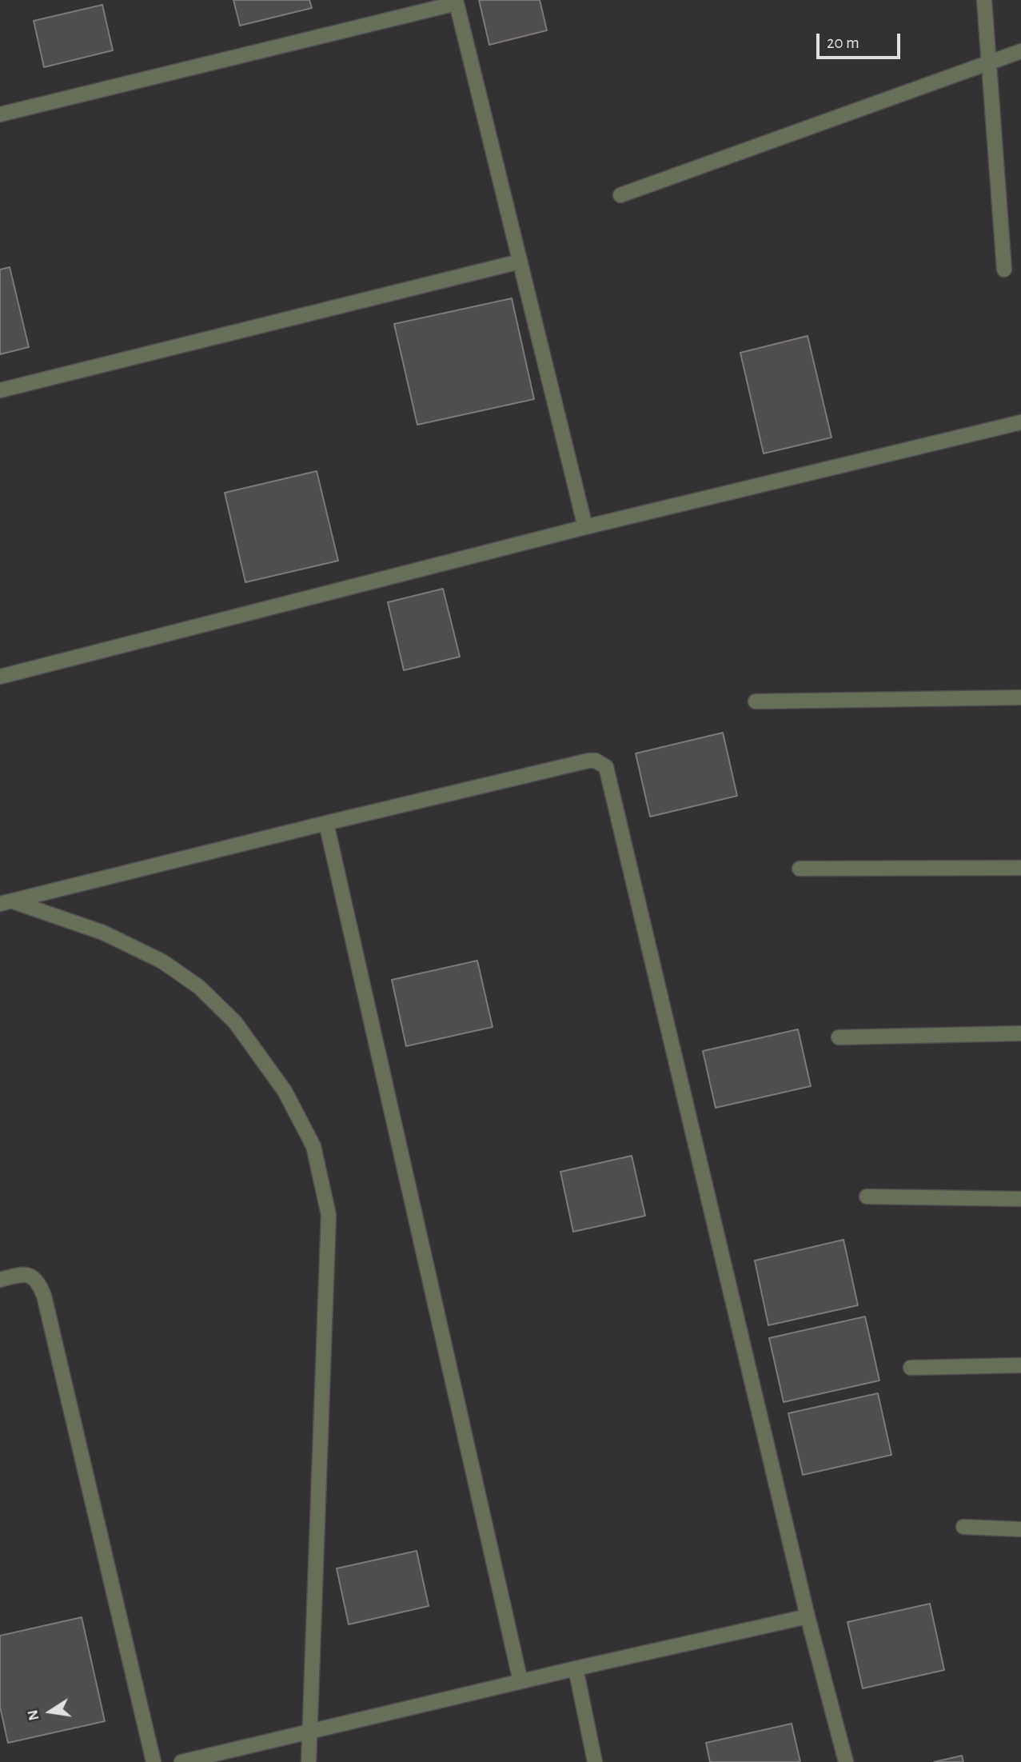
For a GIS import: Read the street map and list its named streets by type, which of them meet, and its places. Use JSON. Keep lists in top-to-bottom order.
{
  "scale_bar": "20 m",
  "north": "left"
}
